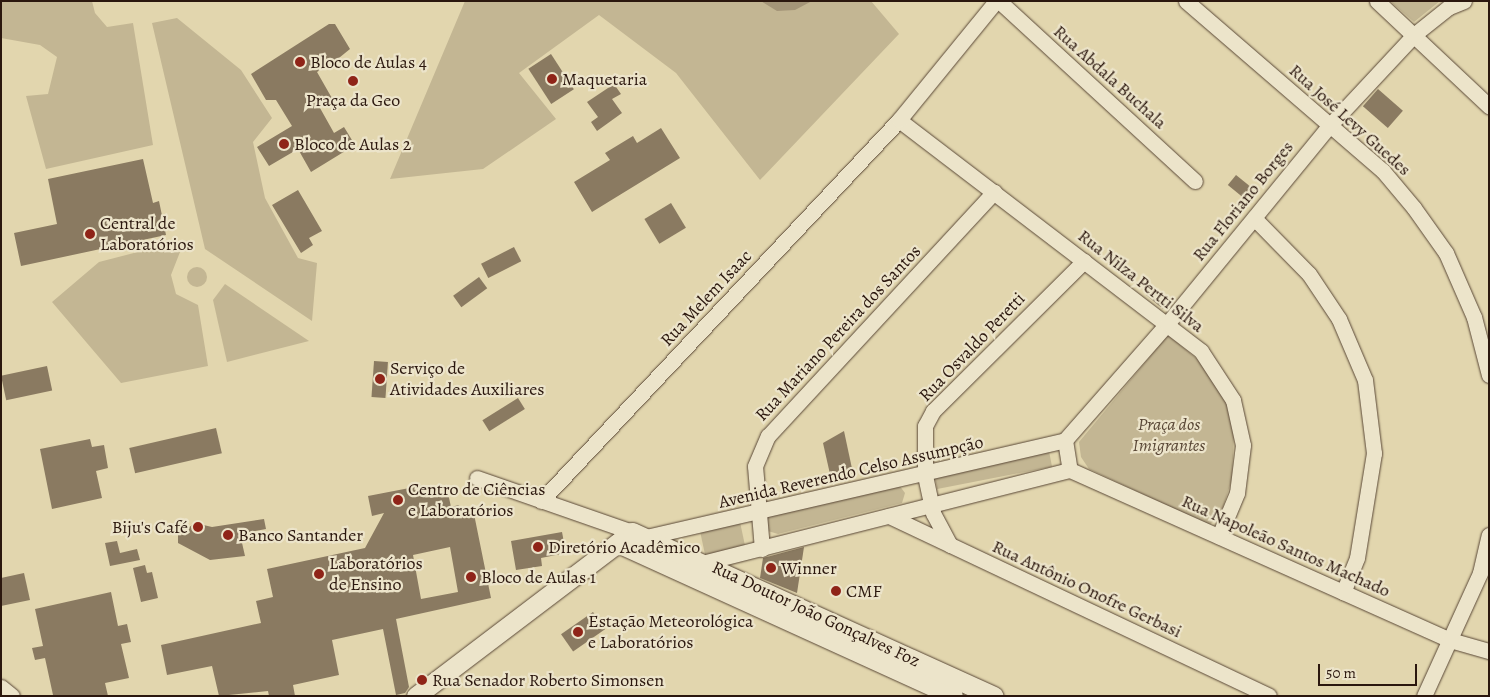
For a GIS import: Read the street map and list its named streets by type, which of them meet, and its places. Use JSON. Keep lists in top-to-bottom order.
{
  "streets": {
    "street": [
      "Rua Abdala Buchala",
      "Rua José Levy Guedes",
      "Rua Floriano Borges",
      "Rua Nilza Pertti Silva",
      "Rua Melem Isaac",
      "Rua Mariano Pereira dos Santos",
      "Rua Osvaldo Peretti",
      "Avenida Reverendo Celso Assumpção",
      "Rua Napoleão Santos Machado",
      "Rua Antônio Onofre Gerbasi",
      "Rua Doutor João Gonçalves Foz"
    ]
  },
  "crossings": [
    ["Rua Abdala Buchala", "Rua Melem Isaac"],
    ["Rua José Levy Guedes", "Rua Floriano Borges"],
    ["Rua Floriano Borges", "Rua Nilza Pertti Silva"],
    ["Rua Floriano Borges", "Avenida Reverendo Celso Assumpção"],
    ["Rua Nilza Pertti Silva", "Rua Melem Isaac"],
    ["Rua Nilza Pertti Silva", "Rua Mariano Pereira dos Santos"],
    ["Rua Nilza Pertti Silva", "Rua Osvaldo Peretti"],
    ["Rua Nilza Pertti Silva", "Rua Napoleão Santos Machado"],
    ["Rua Mariano Pereira dos Santos", "Avenida Reverendo Celso Assumpção"],
    ["Rua Osvaldo Peretti", "Avenida Reverendo Celso Assumpção"],
    ["Rua Osvaldo Peretti", "Rua Antônio Onofre Gerbasi"],
    ["Avenida Reverendo Celso Assumpção", "Rua Doutor João Gonçalves Foz"]
  ],
  "parks": ["Praça dos Imigrantes"],
  "places": [
    "Bloco de Aulas 4",
    "Maquetaria",
    "Praça da Geo",
    "Bloco de Aulas 2",
    "Central de Laboratórios",
    "Serviço de Atividades Auxiliares",
    "Centro de Ciências e Laboratórios",
    "Biju's Café",
    "Banco Santander",
    "Diretório Acadêmico",
    "Winner",
    "Laboratórios de Ensino",
    "Bloco de Aulas 1",
    "CMF",
    "Estação Meteorológica e Laboratórios",
    "Rua Senador Roberto Simonsen"
  ],
  "scale_bar": "50 m"
}
